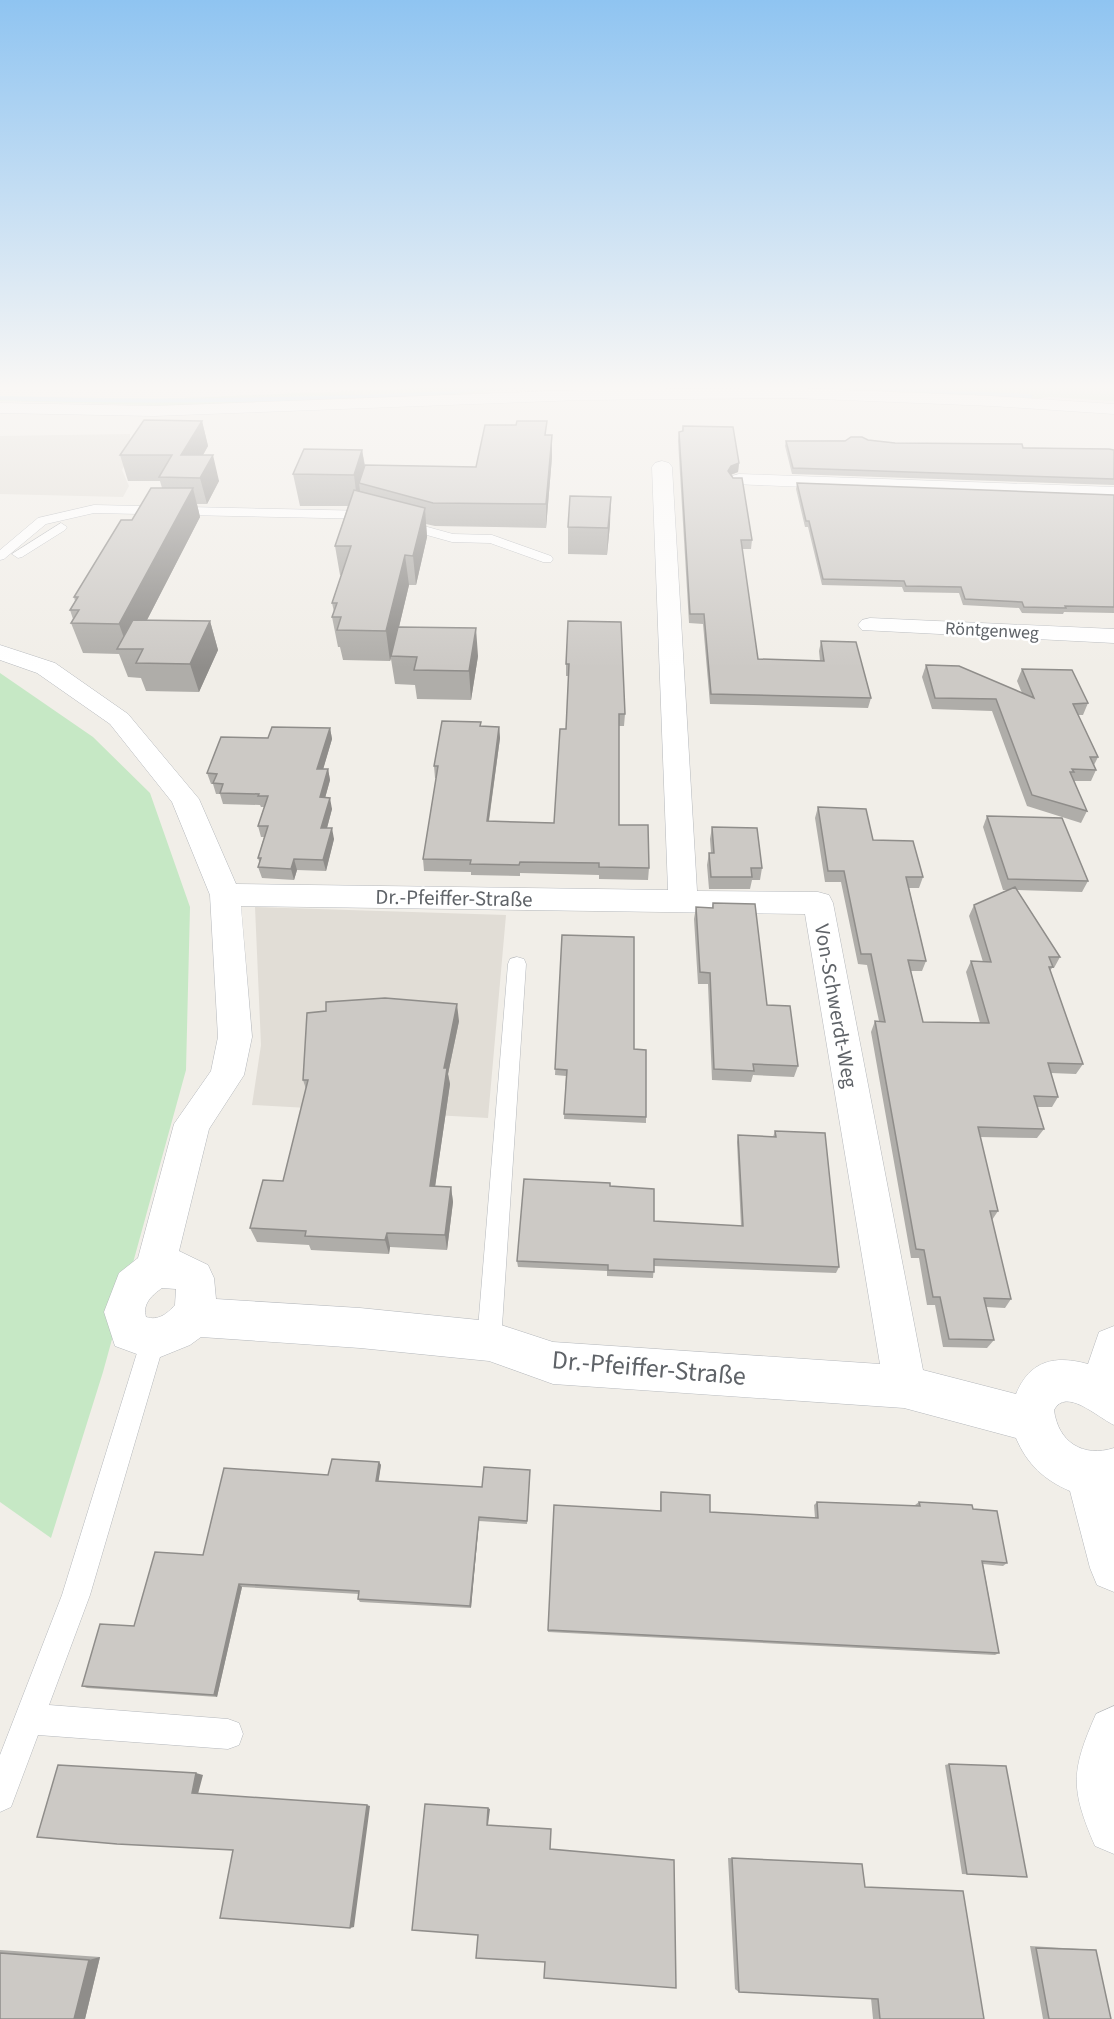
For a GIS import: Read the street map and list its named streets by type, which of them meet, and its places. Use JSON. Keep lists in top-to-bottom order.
{
  "streets": {
    "street": ["Röntgenweg", "Dr.-Pfeiffer-Straße", "Von-Schwerdt-Weg"]
  },
  "crossings": [
    ["Dr.-Pfeiffer-Straße", "Von-Schwerdt-Weg"]
  ]
}
